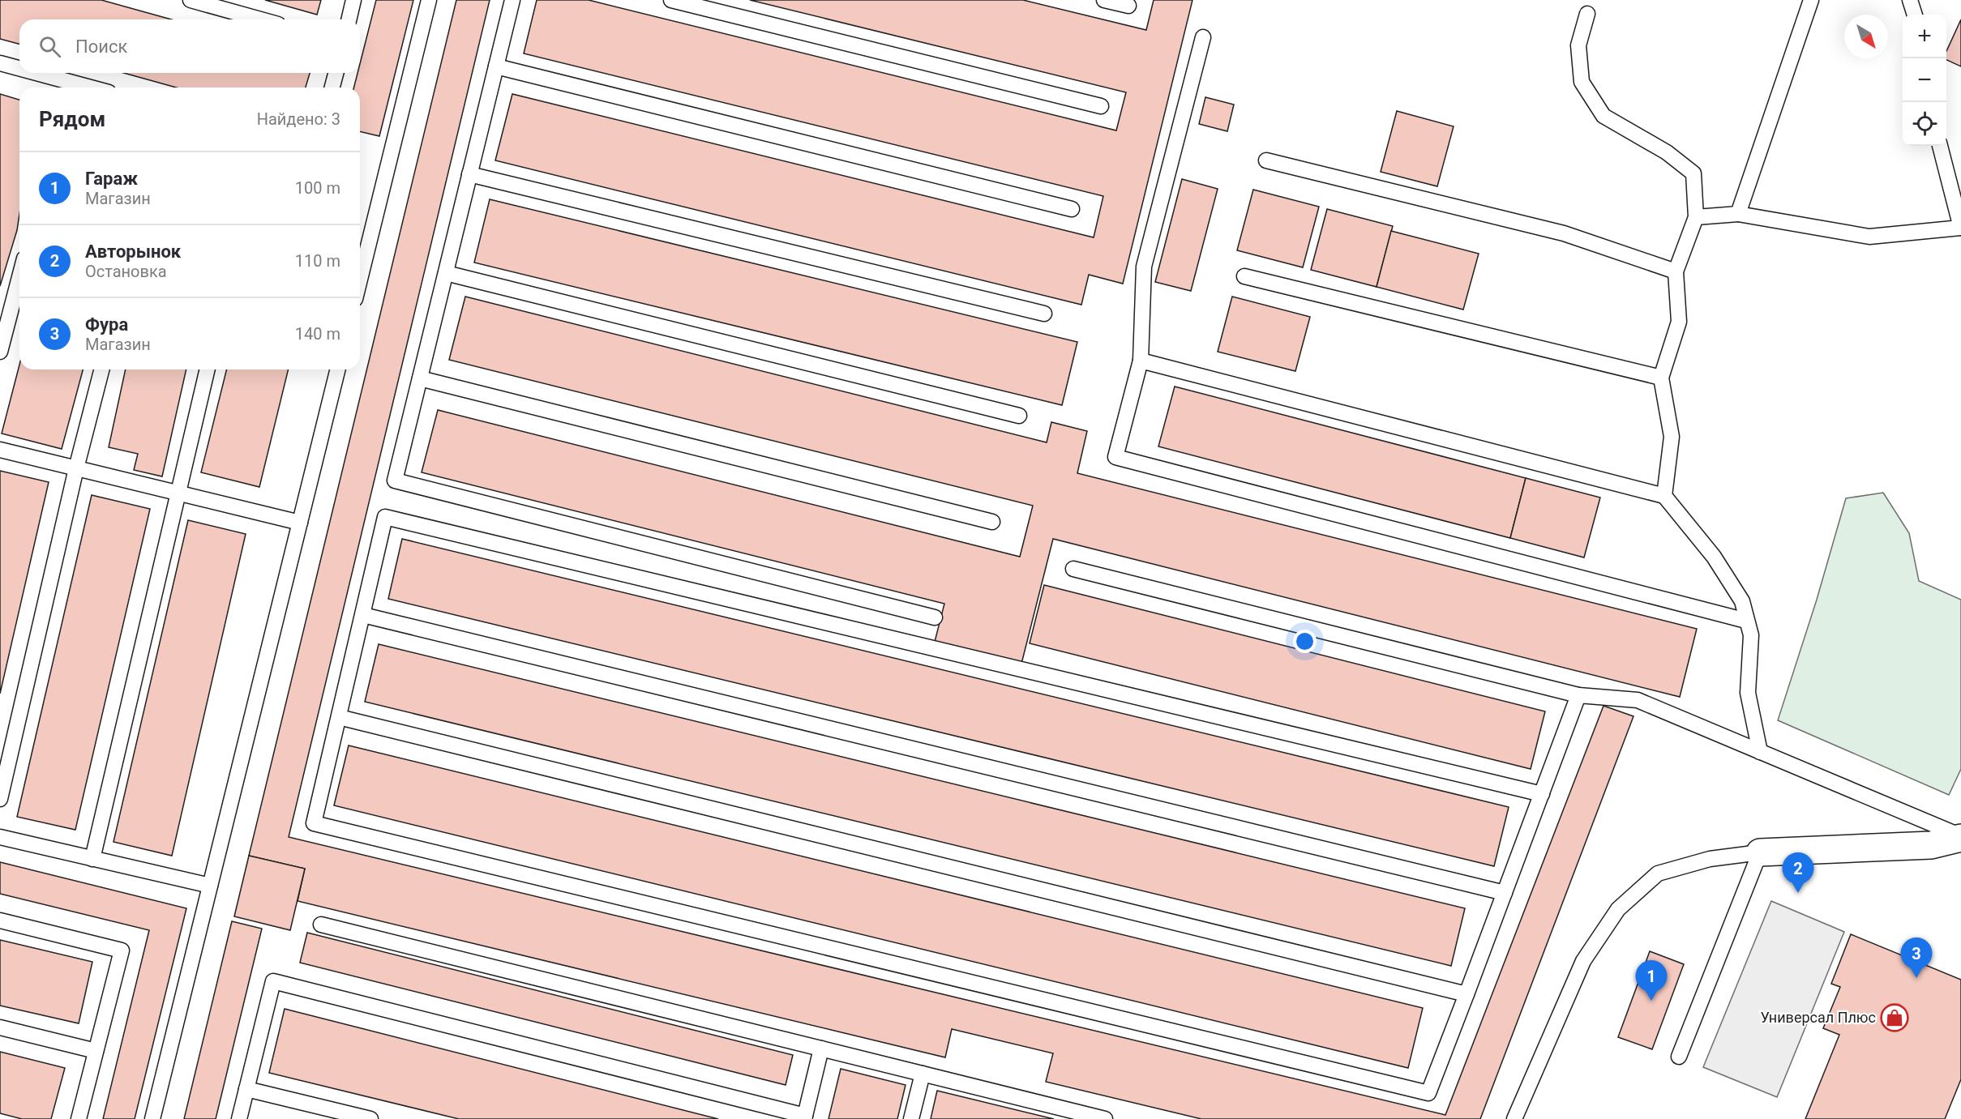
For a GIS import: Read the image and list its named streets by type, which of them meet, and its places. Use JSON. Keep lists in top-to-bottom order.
{
  "places": {
    "shop": ["Универсал Плюс"]
  },
  "north": "bottom right",
  "page": {
    "map_buttons": ["+", "−"],
    "search": "Поиск",
    "heading": ["Рядом", "Найдено: 3"],
    "list": [
      {
        "mark": "1",
        "name": "Гараж",
        "note": "Магазин",
        "value": "100 m"
      },
      {
        "mark": "2",
        "name": "Авторынок",
        "note": "Остановка",
        "value": "110 m"
      },
      {
        "mark": "3",
        "name": "Фура",
        "note": "Магазин",
        "value": "140 m"
      }
    ],
    "pins": ["2", "3", "1"]
  }
}
